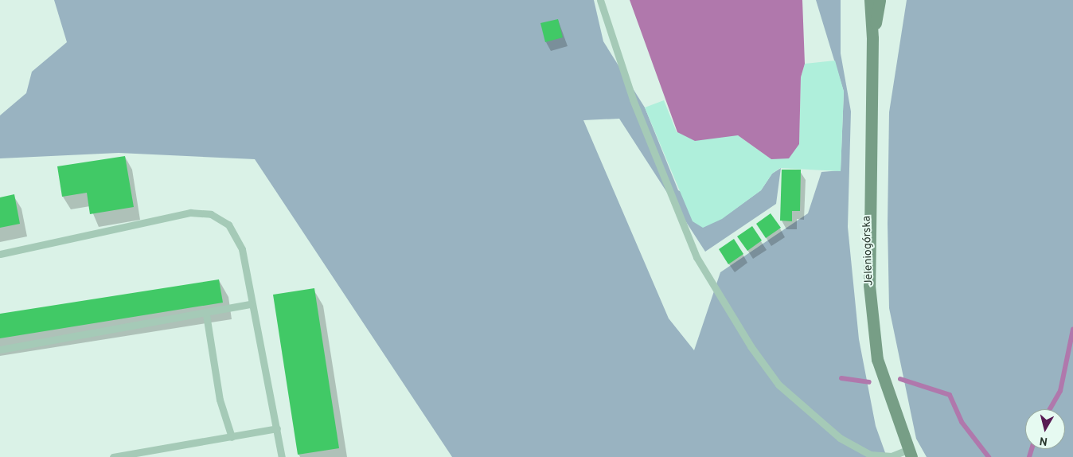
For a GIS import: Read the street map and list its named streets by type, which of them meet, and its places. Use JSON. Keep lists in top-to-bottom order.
{
  "streets": {
    "street": ["Jeleniogórska"]
  },
  "north": "bottom"
}
